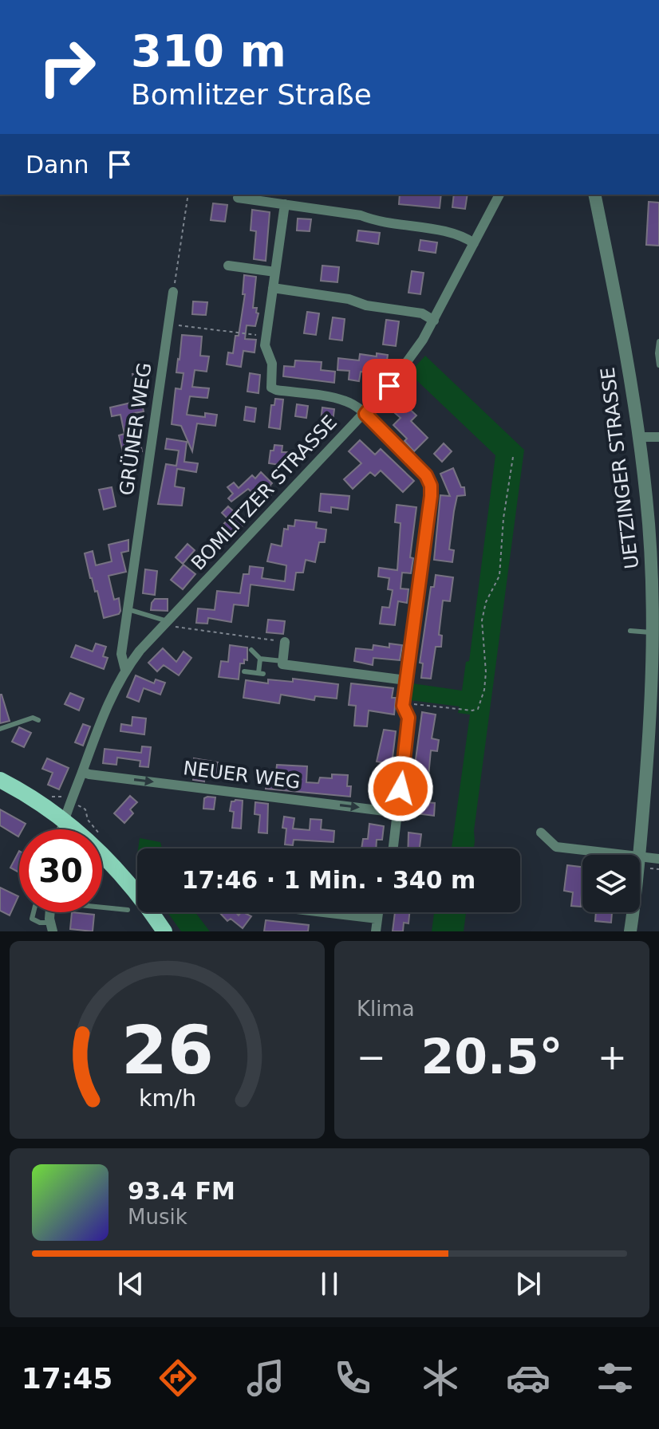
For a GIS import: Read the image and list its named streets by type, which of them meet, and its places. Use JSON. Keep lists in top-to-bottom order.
{
  "streets": {
    "street": [
      "GRÜNER WEG",
      "UETZINGER STRASSE",
      "BOMLITZER STRASSE",
      "NEUER WEG"
    ]
  },
  "crossings": [
    ["GRÜNER WEG", "BOMLITZER STRASSE"],
    ["BOMLITZER STRASSE", "NEUER WEG"]
  ],
  "one_way": ["NEUER WEG"],
  "page": {
    "turn": ["310 m", "Bomlitzer Straße"],
    "then": "Dann",
    "limit": "30",
    "trip": "17:46 · 1 Min. · 340 m",
    "tile": "Klima",
    "heat": ["−", "20.5°", "+"],
    "song": ["93.4 FM", "Musik"],
    "tabs": "17:45",
    "gauge": ["26", "km/h"]
  }
}
